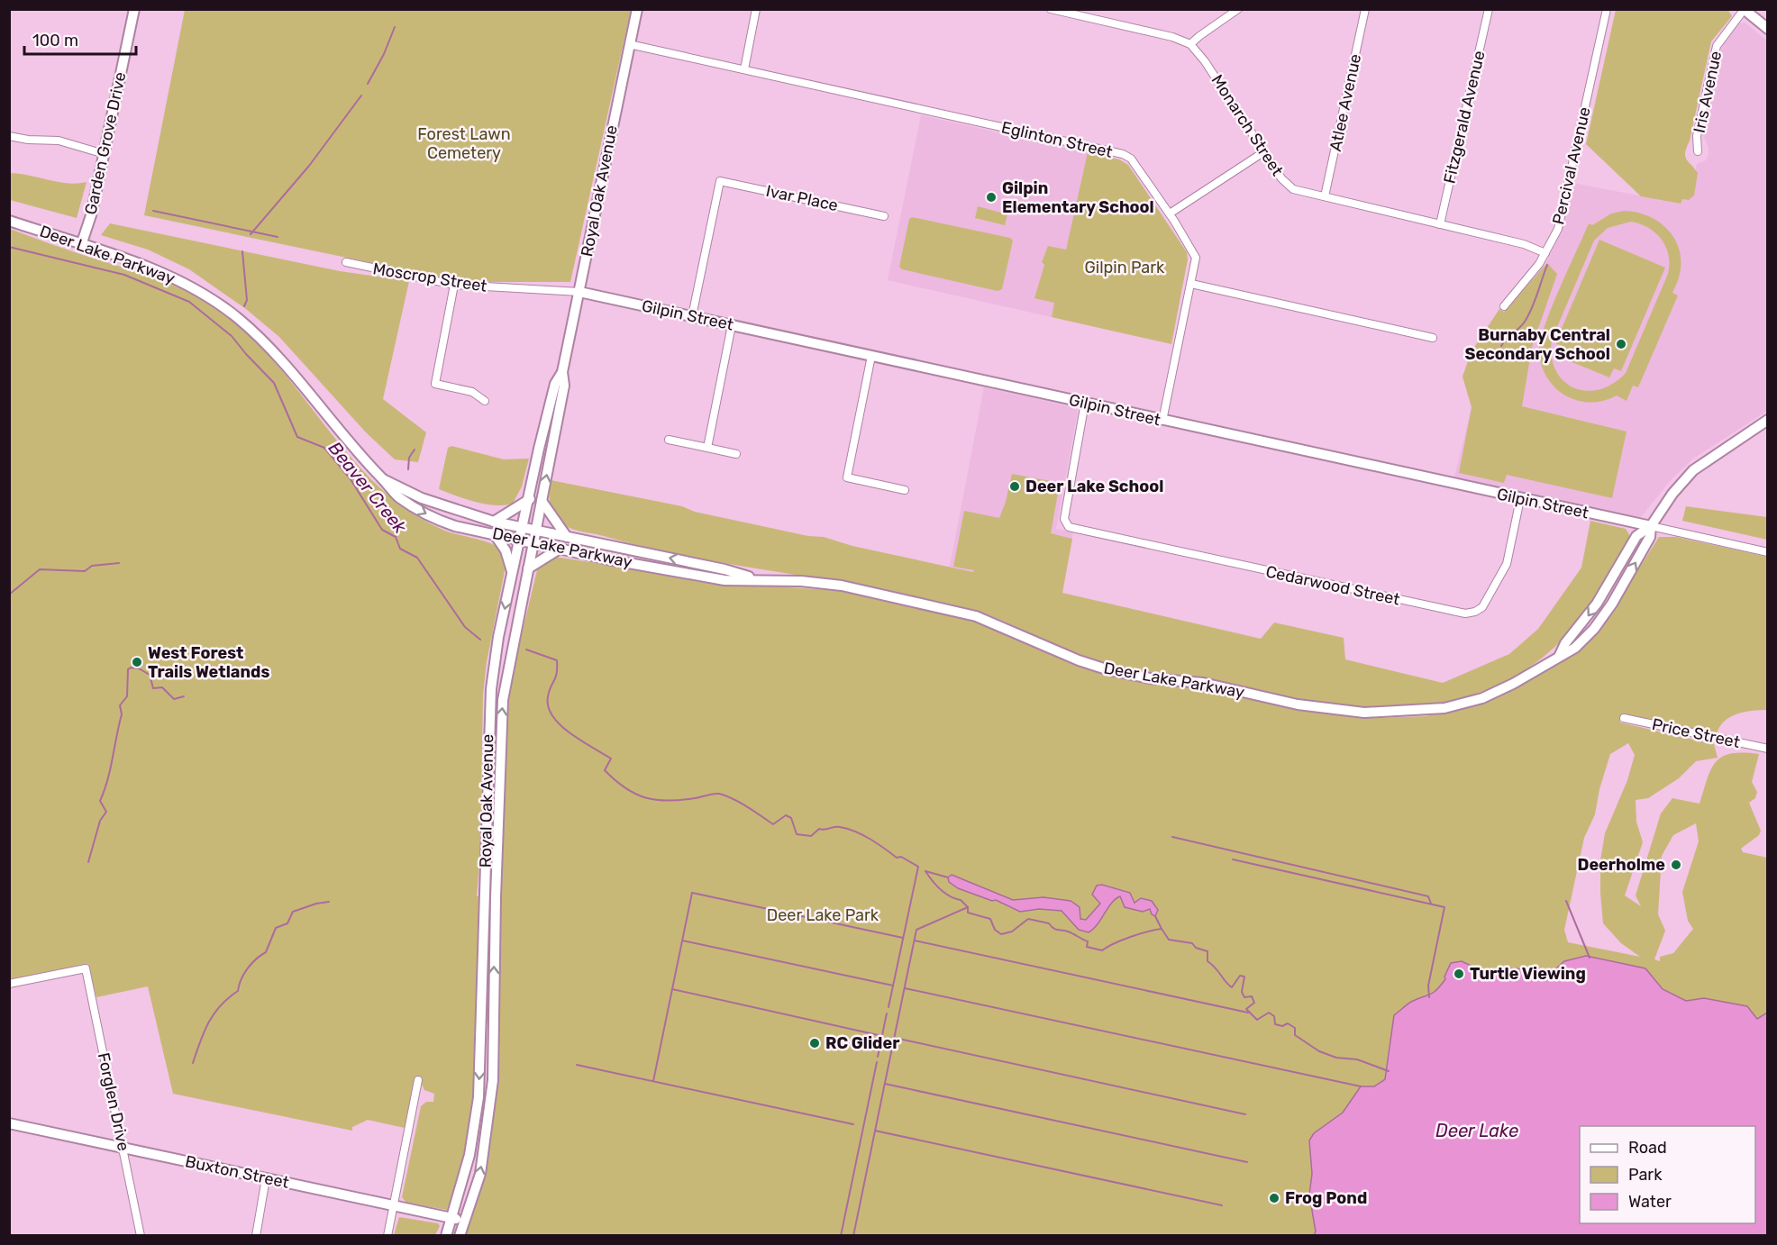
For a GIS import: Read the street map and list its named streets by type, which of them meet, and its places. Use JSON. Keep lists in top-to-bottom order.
{
  "streets": {
    "main road": [
      "Garden Grove Drive",
      "Royal Oak Avenue",
      "Deer Lake Parkway",
      "Gilpin Street",
      "Buxton Street"
    ],
    "street": [
      "Iris Avenue",
      "Atlee Avenue",
      "Fitzgerald Avenue",
      "Monarch Street",
      "Eglinton Street",
      "Percival Avenue",
      "Ivar Place",
      "Moscrop Street",
      "Cedarwood Street",
      "Price Street",
      "Forglen Drive"
    ]
  },
  "crossings": [
    ["Atlee Avenue", "Monarch Street"],
    ["Fitzgerald Avenue", "Monarch Street"],
    ["Monarch Street", "Percival Avenue"],
    ["Eglinton Street", "Royal Oak Avenue"],
    ["Eglinton Street", "Gilpin Street"],
    ["Garden Grove Drive", "Deer Lake Parkway"],
    ["Royal Oak Avenue", "Deer Lake Parkway"],
    ["Royal Oak Avenue", "Moscrop Street"],
    ["Royal Oak Avenue", "Gilpin Street"],
    ["Royal Oak Avenue", "Buxton Street"],
    ["Ivar Place", "Gilpin Street"],
    ["Deer Lake Parkway", "Gilpin Street"],
    ["Moscrop Street", "Gilpin Street"],
    ["Gilpin Street", "Cedarwood Street"],
    ["Forglen Drive", "Buxton Street"]
  ],
  "water": ["Beaver Creek", "Deer Lake"],
  "parks": ["Forest Lawn Cemetery", "Gilpin Park", "Deer Lake Park"],
  "places": [
    "Gilpin Elementary School",
    "Burnaby Central Secondary School",
    "Deer Lake School",
    "West Forest Trails Wetlands",
    "Deerholme",
    "Turtle Viewing",
    "RC Glider",
    "Frog Pond"
  ],
  "legend": ["Road", "Park", "Water"],
  "scale_bar": "100 m"
}
